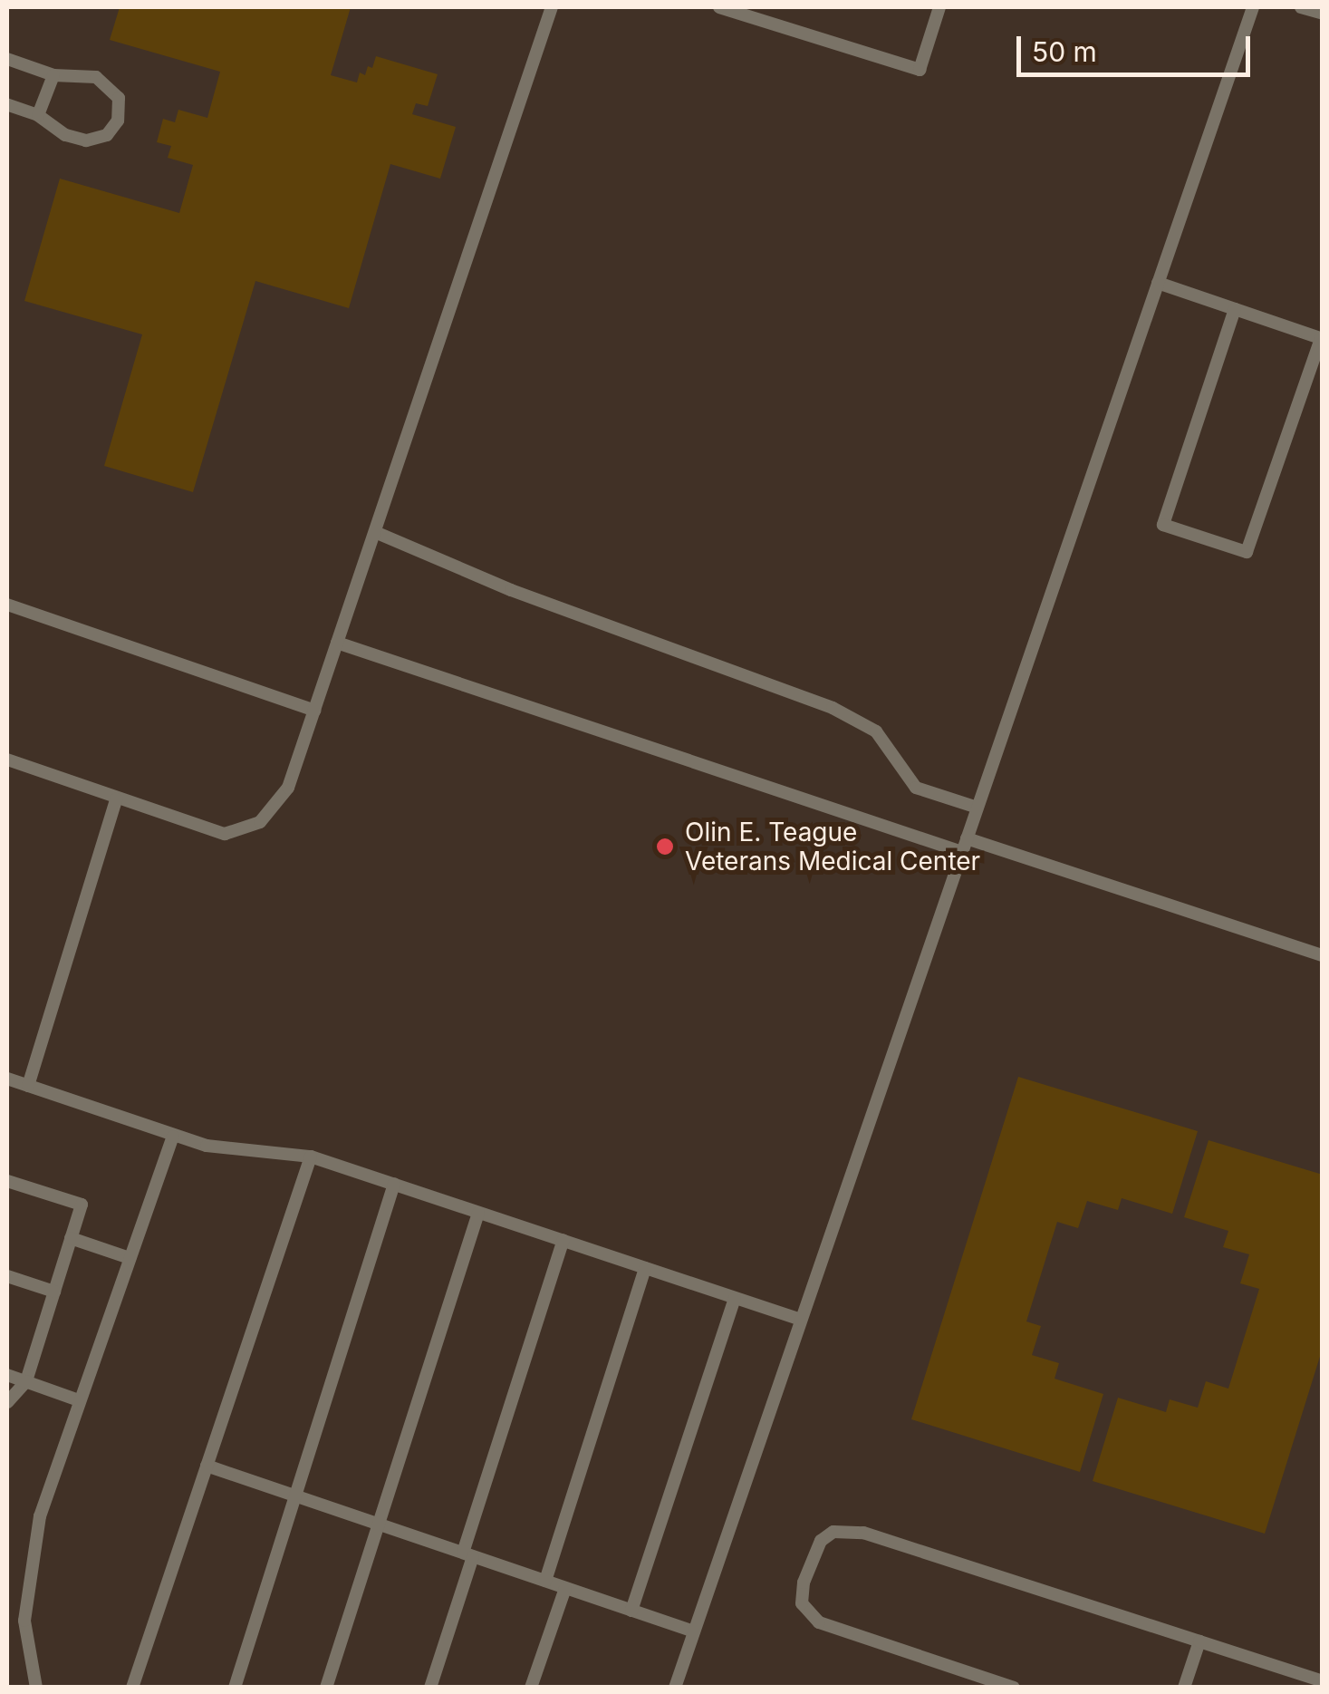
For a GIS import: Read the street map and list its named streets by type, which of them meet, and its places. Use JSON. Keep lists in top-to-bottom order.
{
  "places": ["Olin E. Teague Veterans Medical Center"],
  "scale_bar": "50 m"
}
